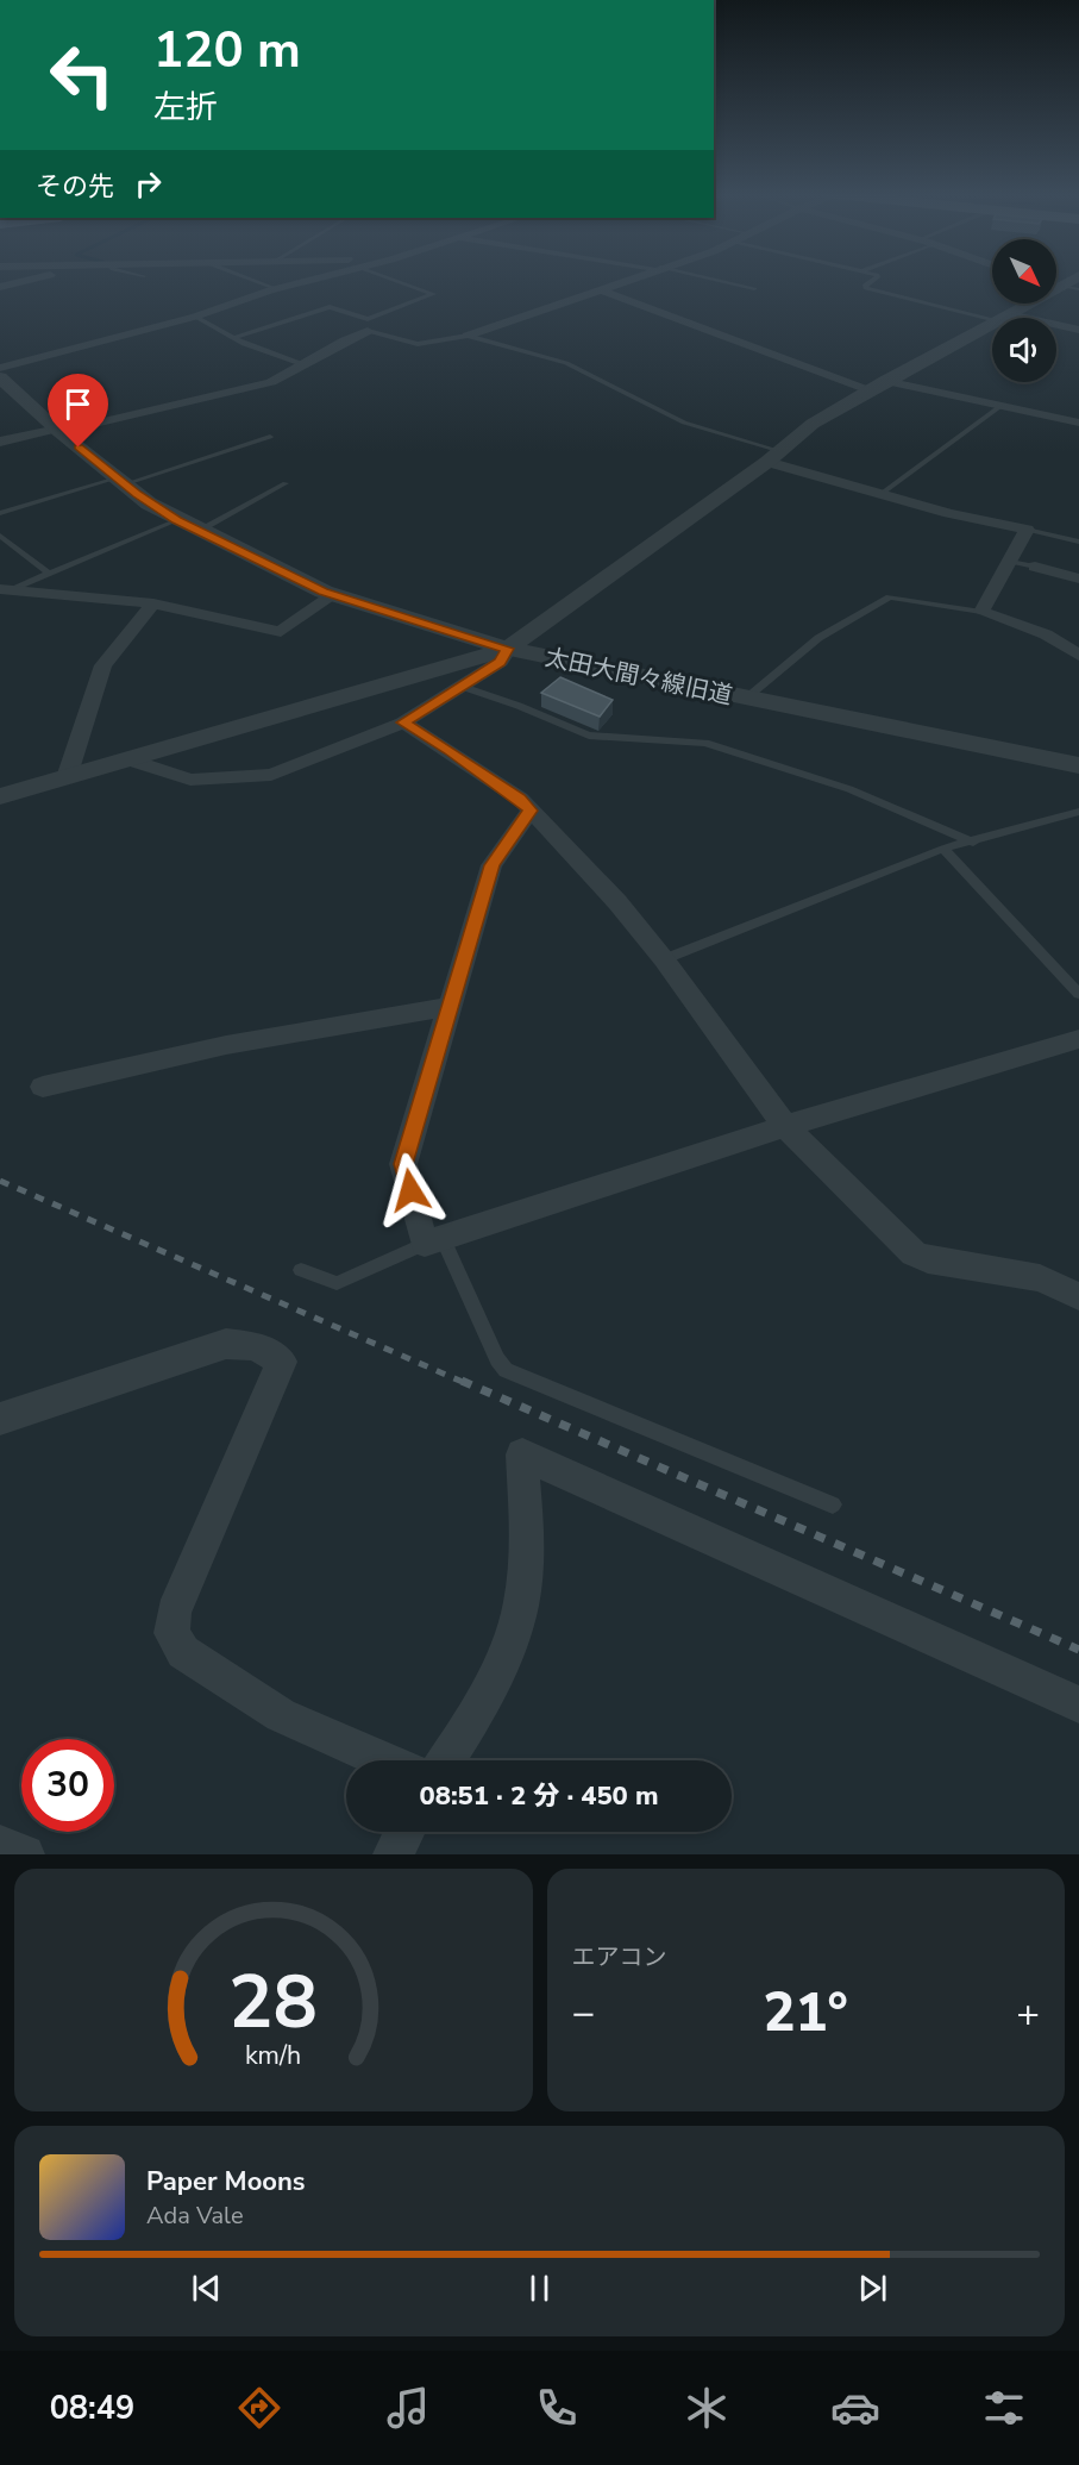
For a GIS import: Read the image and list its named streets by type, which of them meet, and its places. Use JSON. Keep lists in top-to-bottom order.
{
  "streets": {
    "street": ["太田大間々線旧道"]
  },
  "north": "bottom right",
  "page": {
    "turn": ["120 m", "左折"],
    "then": "その先",
    "limit": "30",
    "trip": "08:51 · 2 分 · 450 m",
    "tile": "エアコン",
    "heat": ["−", "21°", "+"],
    "song": ["Paper Moons", "Ada Vale"],
    "tabs": "08:49",
    "gauge": ["28", "km/h"]
  }
}
